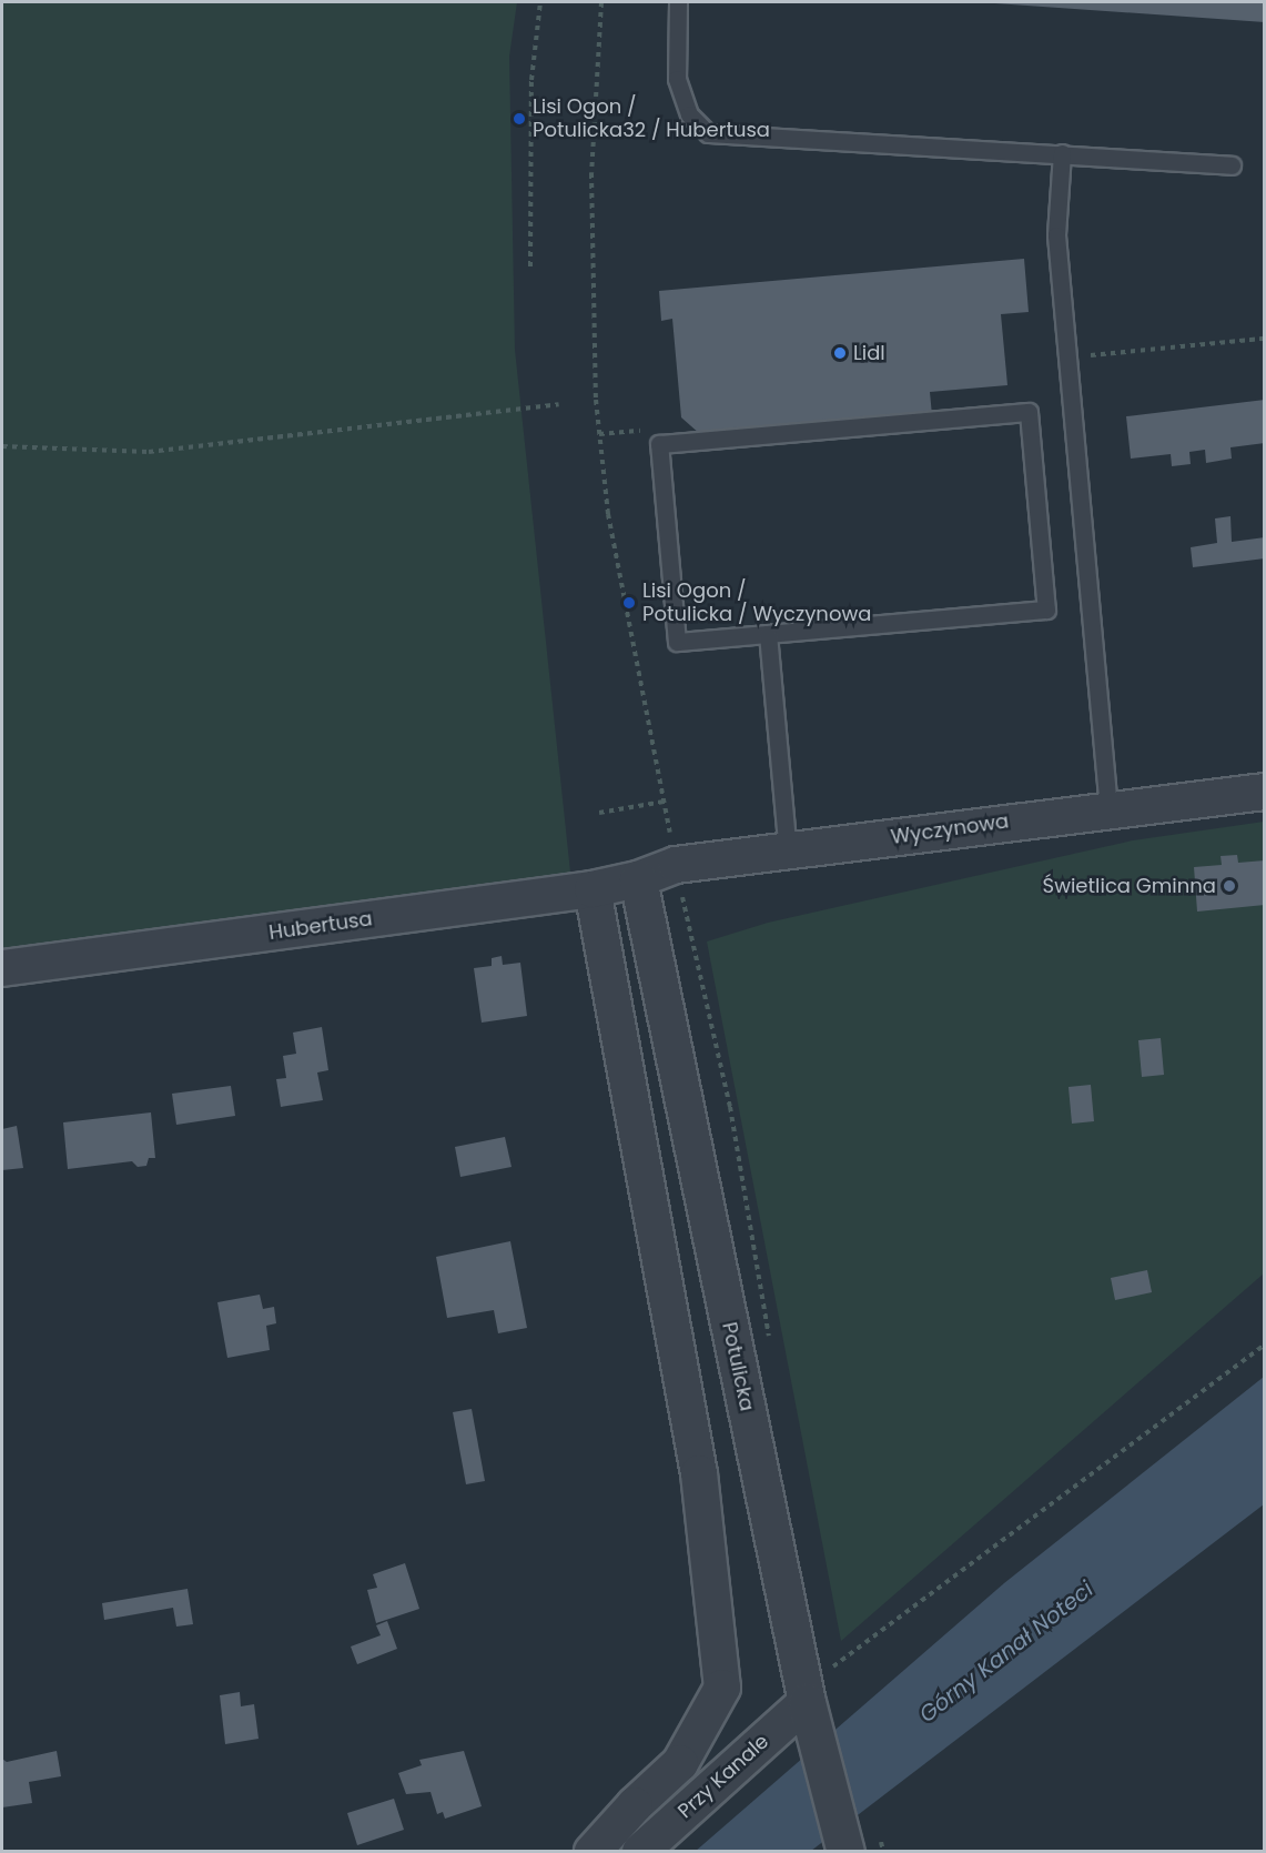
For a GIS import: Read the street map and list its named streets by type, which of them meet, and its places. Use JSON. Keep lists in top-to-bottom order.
{
  "streets": {
    "street": [
      "Wyczynowa",
      "Hubertusa",
      "Potulicka",
      "Przy Kanale"
    ]
  },
  "crossings": [
    ["Wyczynowa", "Hubertusa"],
    ["Wyczynowa", "Potulicka"],
    ["Hubertusa", "Potulicka"],
    ["Potulicka", "Przy Kanale"]
  ],
  "water": ["Górny Kanał Noteci"],
  "places": [
    "Lisi Ogon / Potulicka32 / Hubertusa",
    "Lidl",
    "Lisi Ogon / Potulicka / Wyczynowa",
    "Świetlica Gminna"
  ]
}
